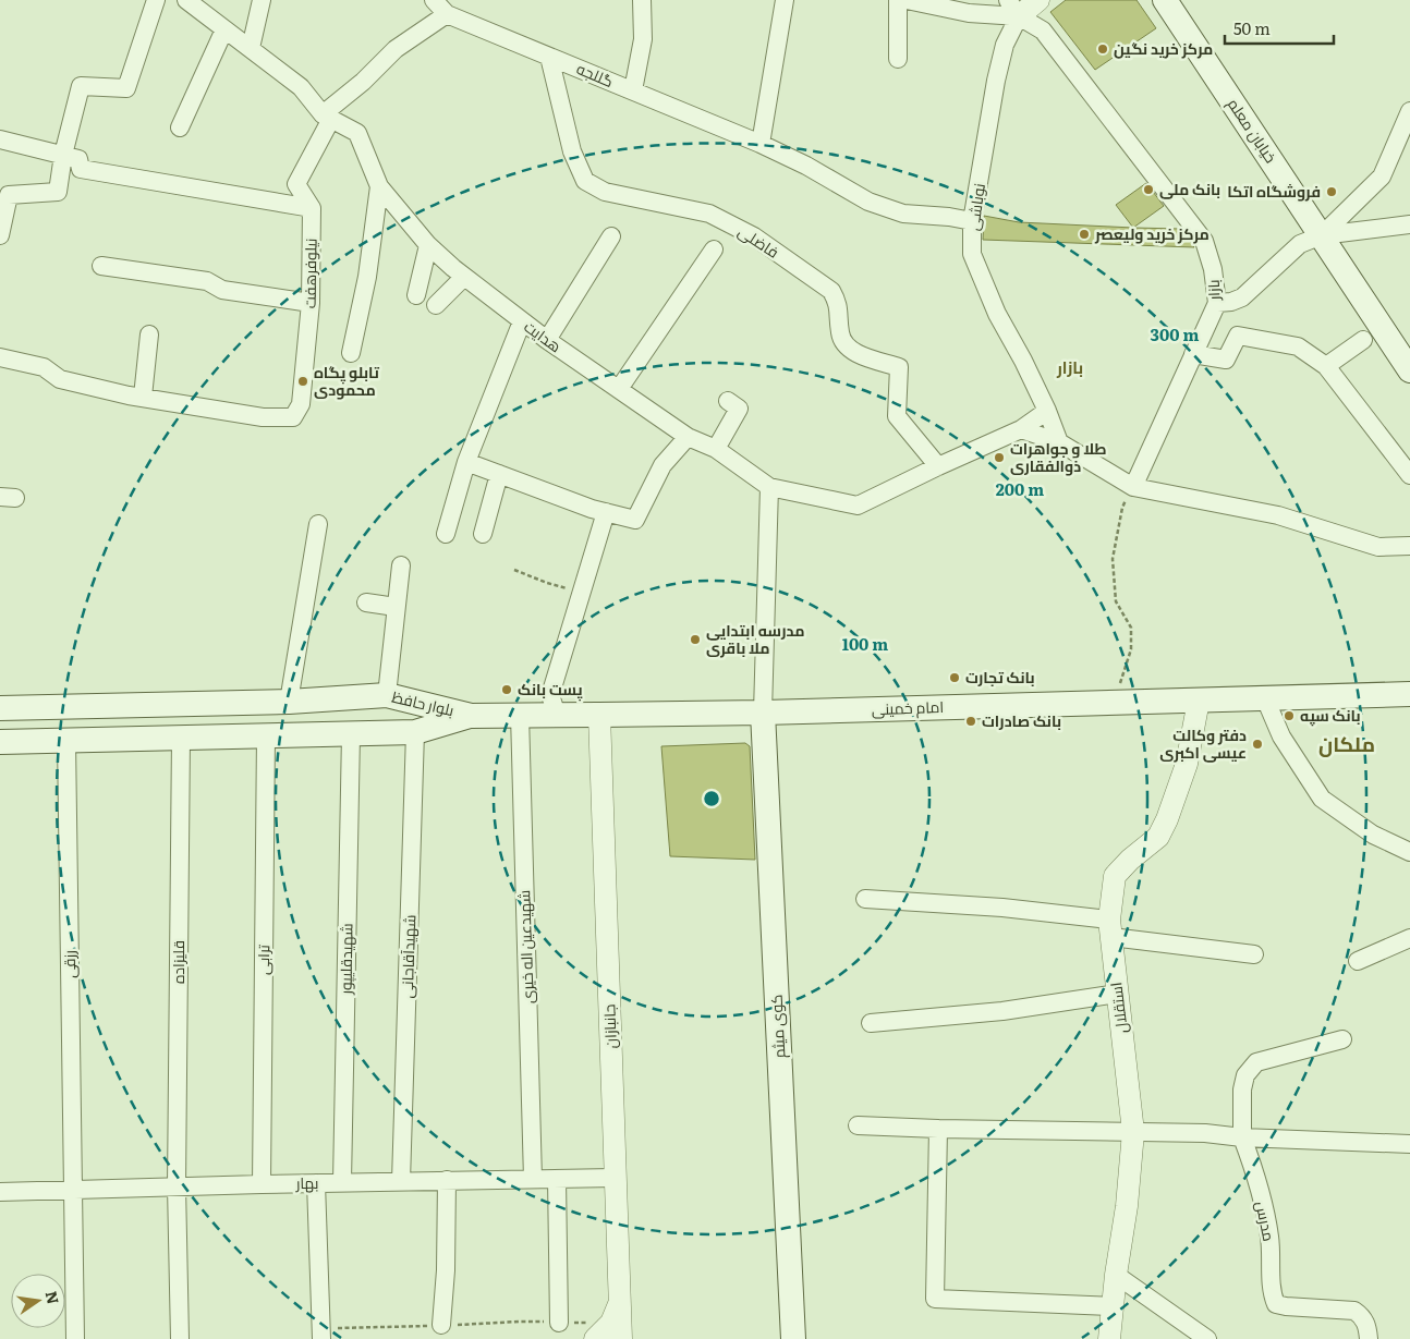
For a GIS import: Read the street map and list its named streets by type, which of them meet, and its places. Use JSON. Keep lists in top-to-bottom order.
{
  "streets": {
    "main road": [
      "خیابان معلم",
      "بلوار حافظ",
      "امام خمینی",
      "کوی میثم"
    ],
    "street": [
      "گللجه",
      "نوباشی",
      "فاضلی",
      "نیلوفرهفت",
      "بازار",
      "هدایت",
      "شهیدعین اله خیری",
      "شهیدآقاجانی",
      "شهیدقلیپور",
      "ترابی",
      "قلیزاده",
      "رزقی",
      "استقلال",
      "جانبازان",
      "بهار",
      "مدرس"
    ]
  },
  "crossings": [
    ["گللجه", "نوباشی"],
    ["گللجه", "فاضلی"],
    ["نوباشی", "بازار"],
    ["بلوار حافظ", "امام خمینی"],
    ["بلوار حافظ", "شهیدآقاجانی"],
    ["بلوار حافظ", "شهیدقلیپور"],
    ["بلوار حافظ", "ترابی"],
    ["بلوار حافظ", "قلیزاده"],
    ["بلوار حافظ", "رزقی"],
    ["امام خمینی", "شهیدعین اله خیری"],
    ["امام خمینی", "استقلال"],
    ["امام خمینی", "جانبازان"],
    ["امام خمینی", "کوی میثم"],
    ["شهیدعین اله خیری", "بهار"],
    ["شهیدآقاجانی", "بهار"],
    ["شهیدقلیپور", "بهار"],
    ["ترابی", "بهار"],
    ["قلیزاده", "بهار"],
    ["رزقی", "بهار"],
    ["جانبازان", "بهار"]
  ],
  "districts": ["بازار", "ملکان"],
  "places": [
    "مرکز خرید نگین",
    "بانک ملی",
    "فروشگاه اتکا",
    "مرکز خرید ولیعصر",
    "تابلو پگاه محمودی",
    "طلا و جواهرات ذوالفقاری",
    "مدرسه ابتدایی ملا باقری",
    "بانک تجارت",
    "پست بانک",
    "بانک سپه",
    "بانک صادرات",
    "دفتر وکالت عیسی اکبری"
  ],
  "scale_bar": "50 m",
  "north": "right",
  "rings": ["300 m", "200 m", "100 m"]
}
